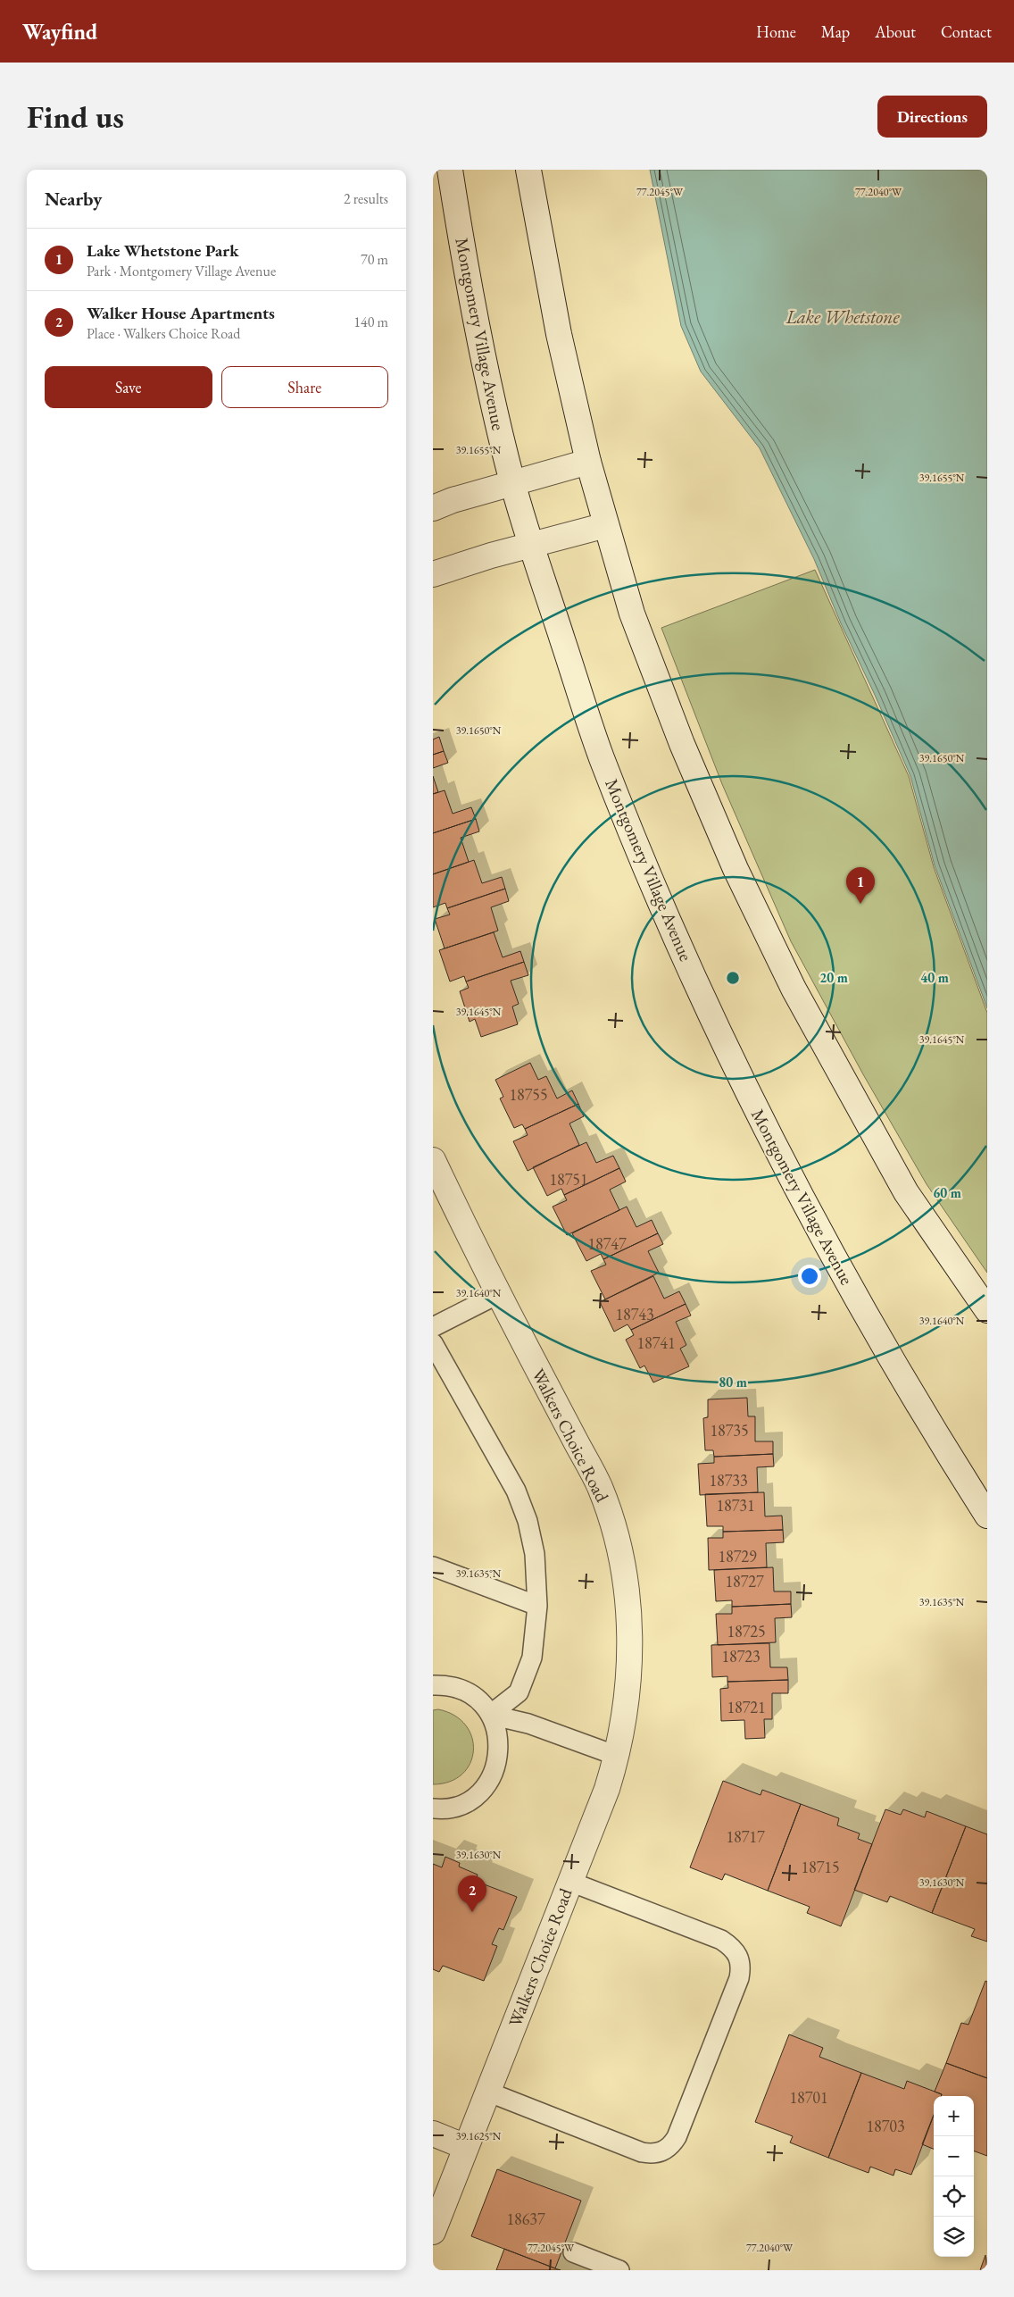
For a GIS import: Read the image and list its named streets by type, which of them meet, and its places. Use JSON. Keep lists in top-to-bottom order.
{
  "streets": {
    "main road": ["Montgomery Village Avenue", "Walkers Choice Road"]
  },
  "water": ["Lake Whetstone"],
  "house_numbers": [
    "18755",
    "18751",
    "18747",
    "18743",
    "18741",
    "18735",
    "18733",
    "18731",
    "18729",
    "18727",
    "18725",
    "18723",
    "18721",
    "18717",
    "18715",
    "18701",
    "18703",
    "18637"
  ],
  "page": {
    "header": "Wayfind",
    "nav": [
      "Home",
      "Map",
      "About",
      "Contact"
    ],
    "buttons": [
      "Directions",
      ["Save", "Share"]
    ],
    "title": "Find us",
    "heading": ["Nearby", "2 results"],
    "list": [
      {
        "mark": "1",
        "name": "Lake Whetstone Park",
        "note": "Park · Montgomery Village Avenue",
        "value": "70 m"
      },
      {
        "mark": "2",
        "name": "Walker House Apartments",
        "note": "Place · Walkers Choice Road",
        "value": "140 m"
      }
    ],
    "pins": ["1", "2"],
    "map_buttons": ["+", "−"]
  },
  "coordinates": [
    "77.2045°W",
    "77.2040°W",
    "39.1655°N",
    "39.1650°N",
    "39.1645°N",
    "39.1640°N",
    "39.1635°N",
    "39.1630°N",
    "39.1625°N"
  ],
  "rings": [
    "20 m",
    "40 m",
    "60 m",
    "80 m"
  ]
}
